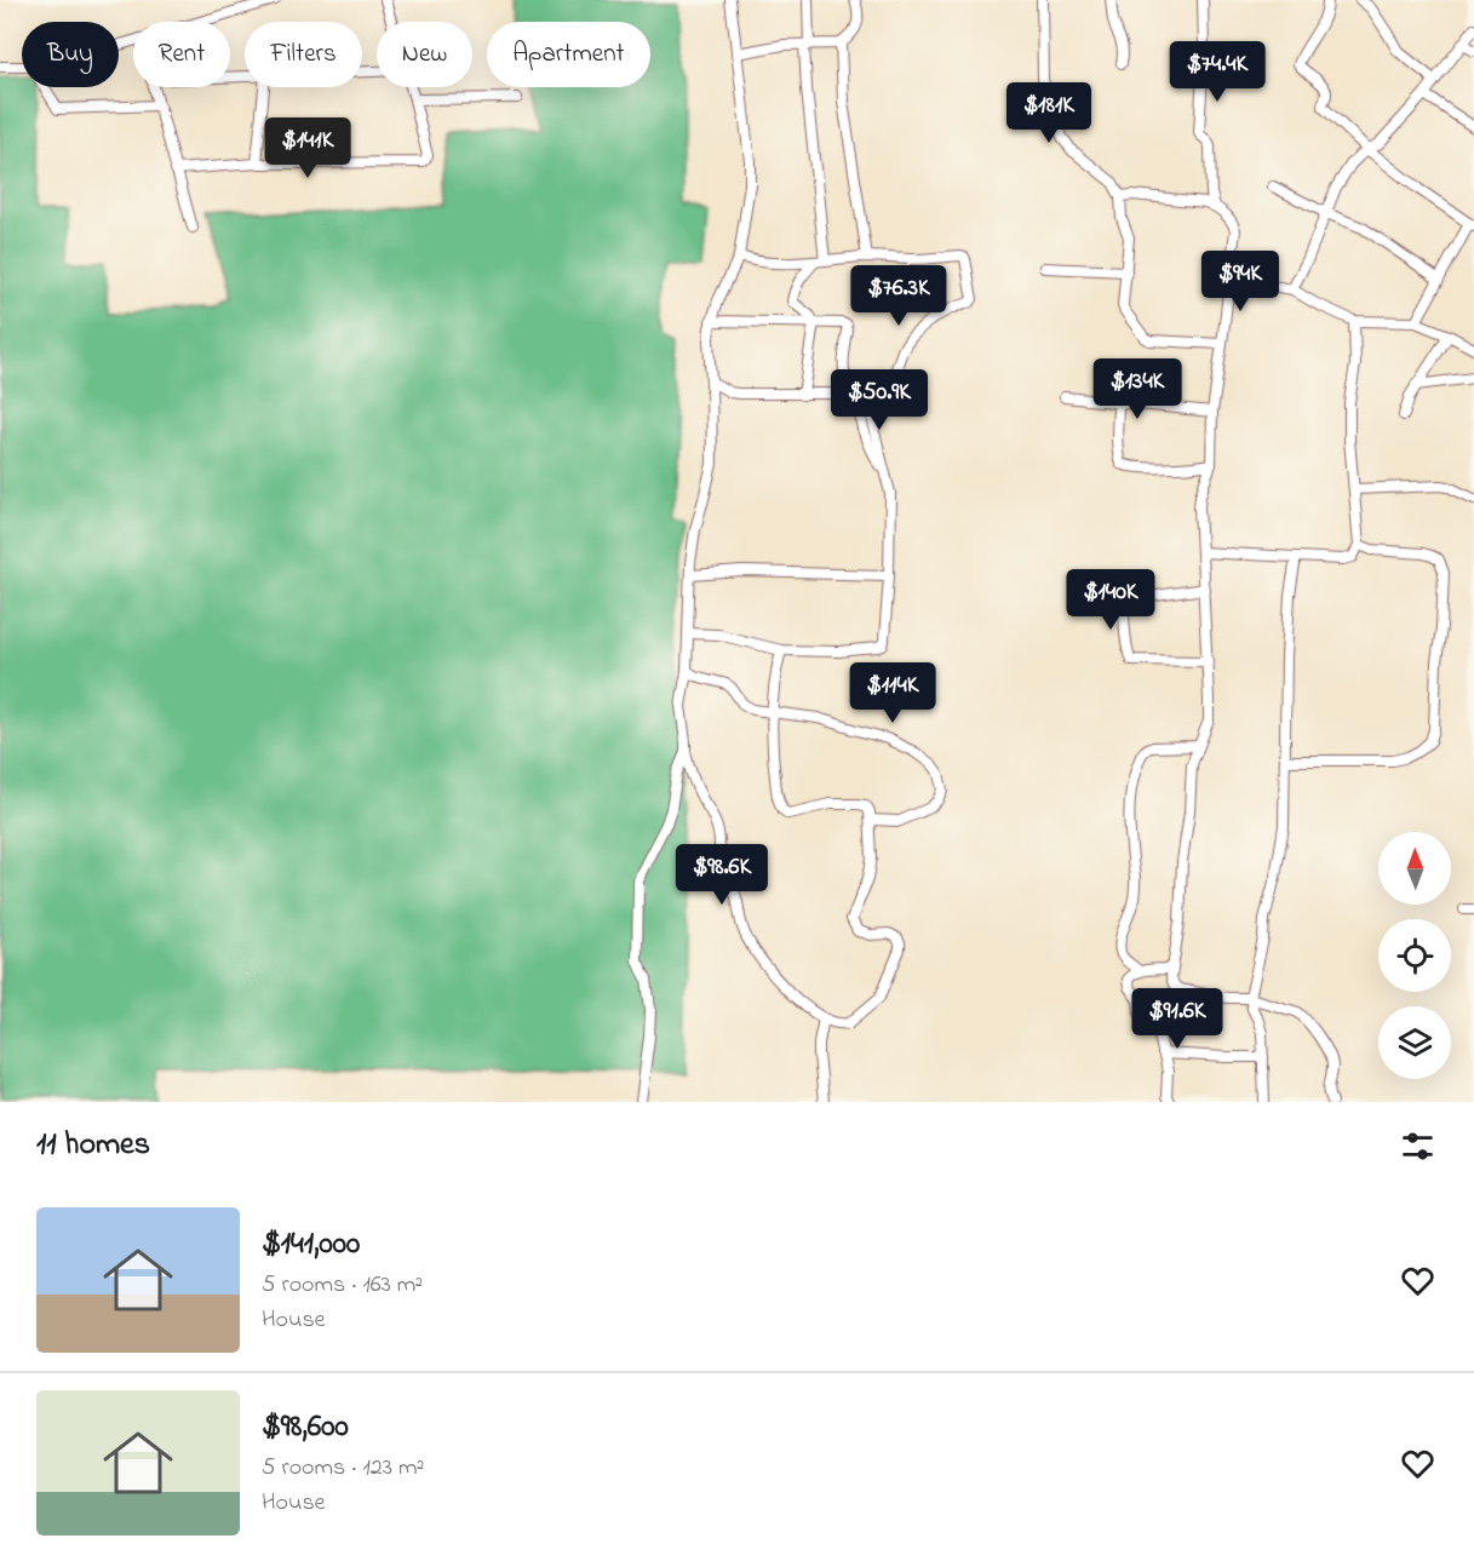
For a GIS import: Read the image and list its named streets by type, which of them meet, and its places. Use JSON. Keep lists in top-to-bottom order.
{
  "north": "top",
  "page": {
    "chip": [
      "Buy",
      "Rent",
      "Filters",
      "New",
      "Apartment"
    ],
    "price": [
      "$74.4K",
      "$181K",
      "$141K",
      "$94K",
      "$76.3K",
      "$134K",
      "$50.9K",
      "$140K",
      "$114K",
      "$98.6K",
      "$91.6K"
    ],
    "heading": "11 homes",
    "list": [
      {
        "name": "$141,000",
        "note": "5 rooms · 163 m² · House"
      },
      {
        "name": "$98,600",
        "note": "5 rooms · 123 m² · House"
      }
    ]
  }
}
